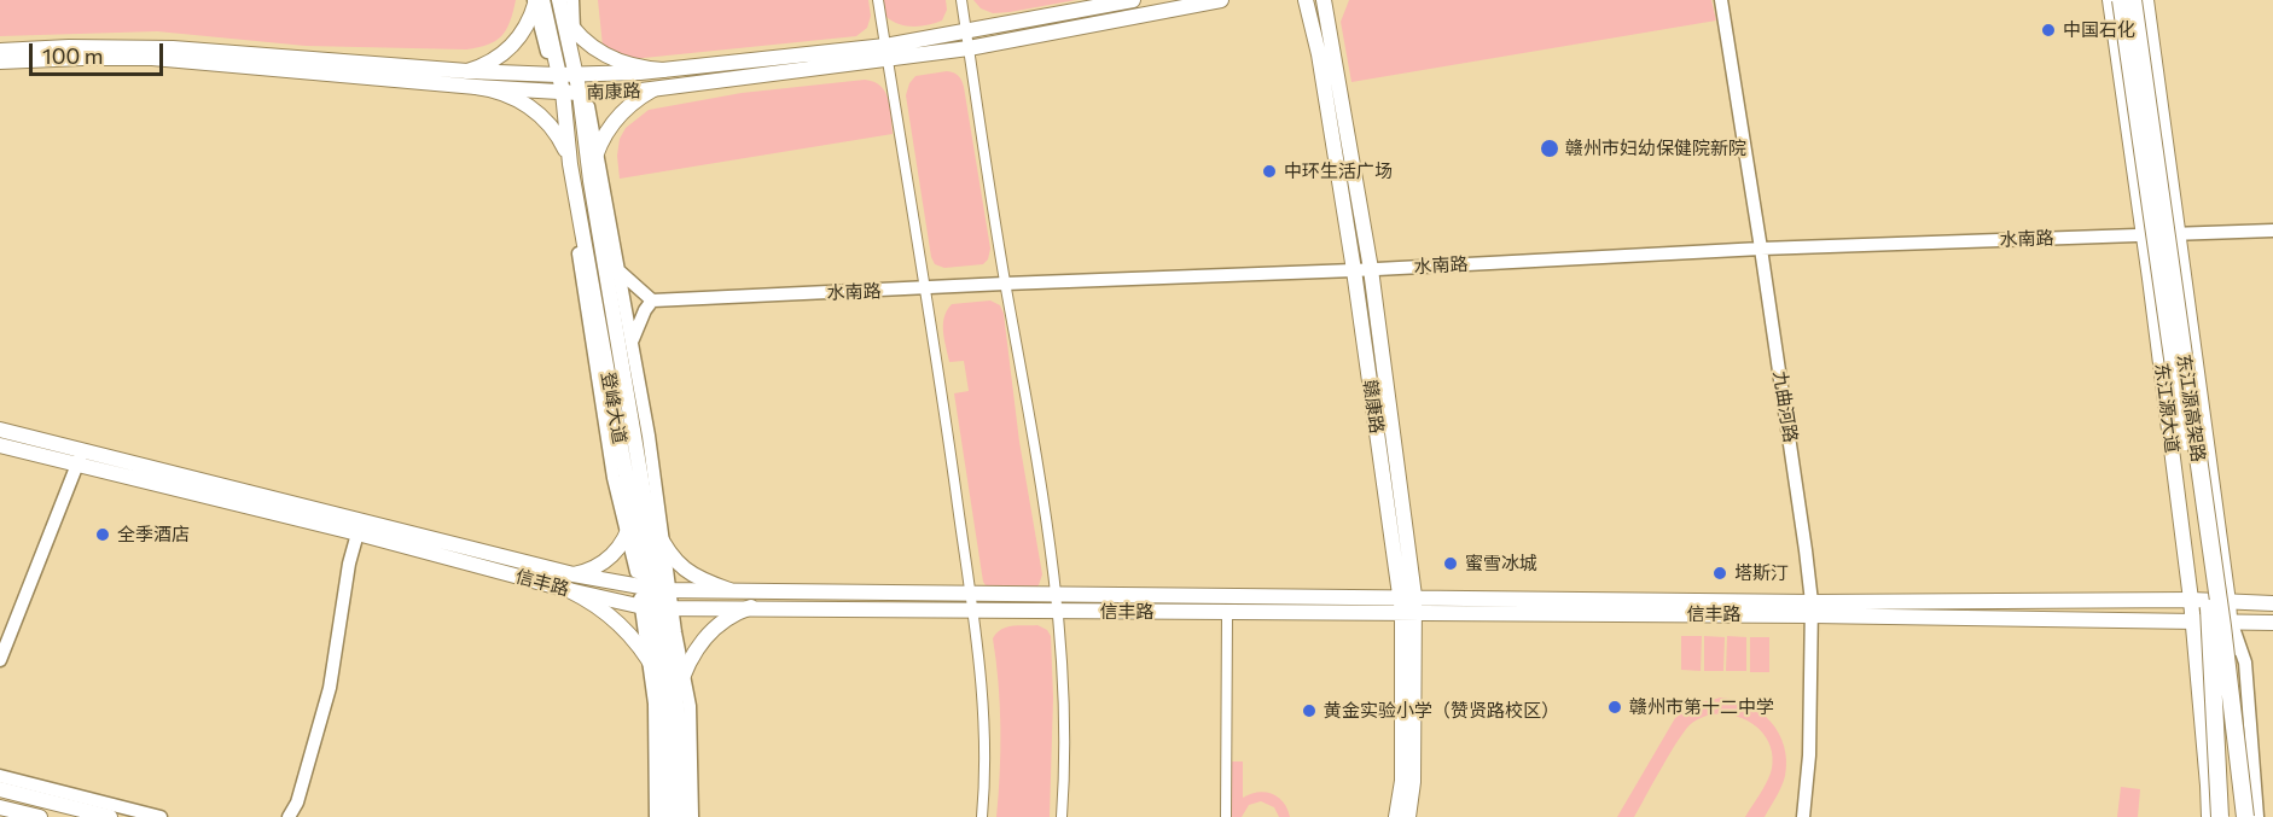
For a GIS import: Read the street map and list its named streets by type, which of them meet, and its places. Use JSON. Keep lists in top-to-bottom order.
{
  "streets": {
    "highway": ["东江源高架路"],
    "main road": [
      "南康路",
      "赣康路",
      "登峰大道",
      "东江源大道",
      "信丰路"
    ],
    "street": ["水南路", "九曲河路"]
  },
  "crossings": [
    ["南康路", "登峰大道"],
    ["水南路", "赣康路"],
    ["水南路", "九曲河路"],
    ["水南路", "东江源大道"],
    ["赣康路", "信丰路"],
    ["九曲河路", "信丰路"],
    ["登峰大道", "信丰路"],
    ["东江源大道", "信丰路"]
  ],
  "places": [
    "中国石化",
    "赣州市妇幼保健院新院",
    "中环生活广场",
    "全季酒店",
    "蜜雪冰城",
    "塔斯汀",
    "赣州市第十二中学",
    "黄金实验小学（赞贤路校区）"
  ],
  "scale_bar": "100 m"
}
